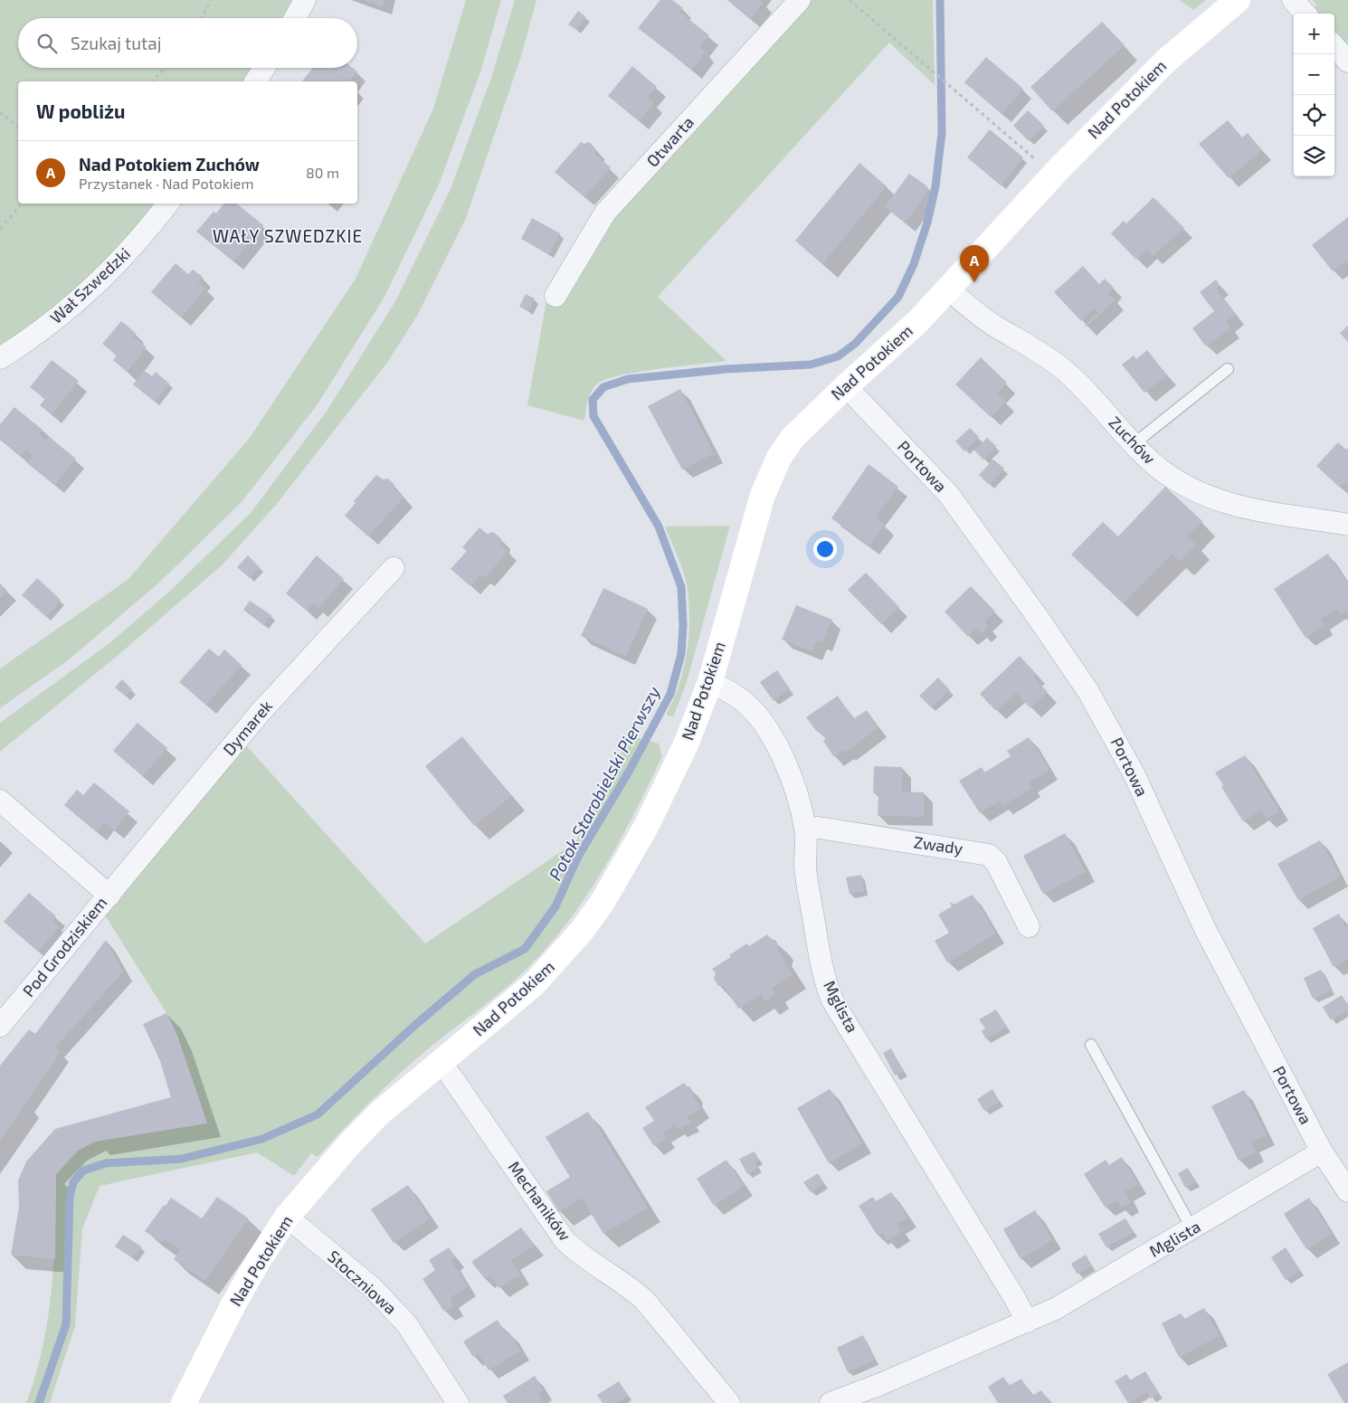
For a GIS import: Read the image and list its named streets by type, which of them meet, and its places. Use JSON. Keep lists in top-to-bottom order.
{
  "streets": {
    "street": [
      "Nad Potokiem",
      "Otwarta",
      "Wał Szwedzki",
      "Zuchów",
      "Portowa",
      "Dymarek",
      "Zwady",
      "Pod Grodziskiem",
      "Mglista",
      "Mechaników",
      "Stoczniowa"
    ]
  },
  "crossings": [
    ["Nad Potokiem", "Zuchów"],
    ["Nad Potokiem", "Portowa"],
    ["Nad Potokiem", "Mglista"],
    ["Nad Potokiem", "Mechaników"],
    ["Nad Potokiem", "Stoczniowa"],
    ["Portowa", "Mglista"],
    ["Dymarek", "Pod Grodziskiem"],
    ["Zwady", "Mglista"]
  ],
  "districts": ["WAŁY SZWEDZKIE"],
  "water": ["Potok Starobielski Pierwszy"],
  "page": {
    "map_buttons": ["+", "−"],
    "search": "Szukaj tutaj",
    "heading": "W pobliżu",
    "list": [
      {
        "mark": "A",
        "name": "Nad Potokiem Zuchów",
        "note": "Przystanek · Nad Potokiem",
        "value": "80 m"
      }
    ],
    "pins": "A"
  }
}
